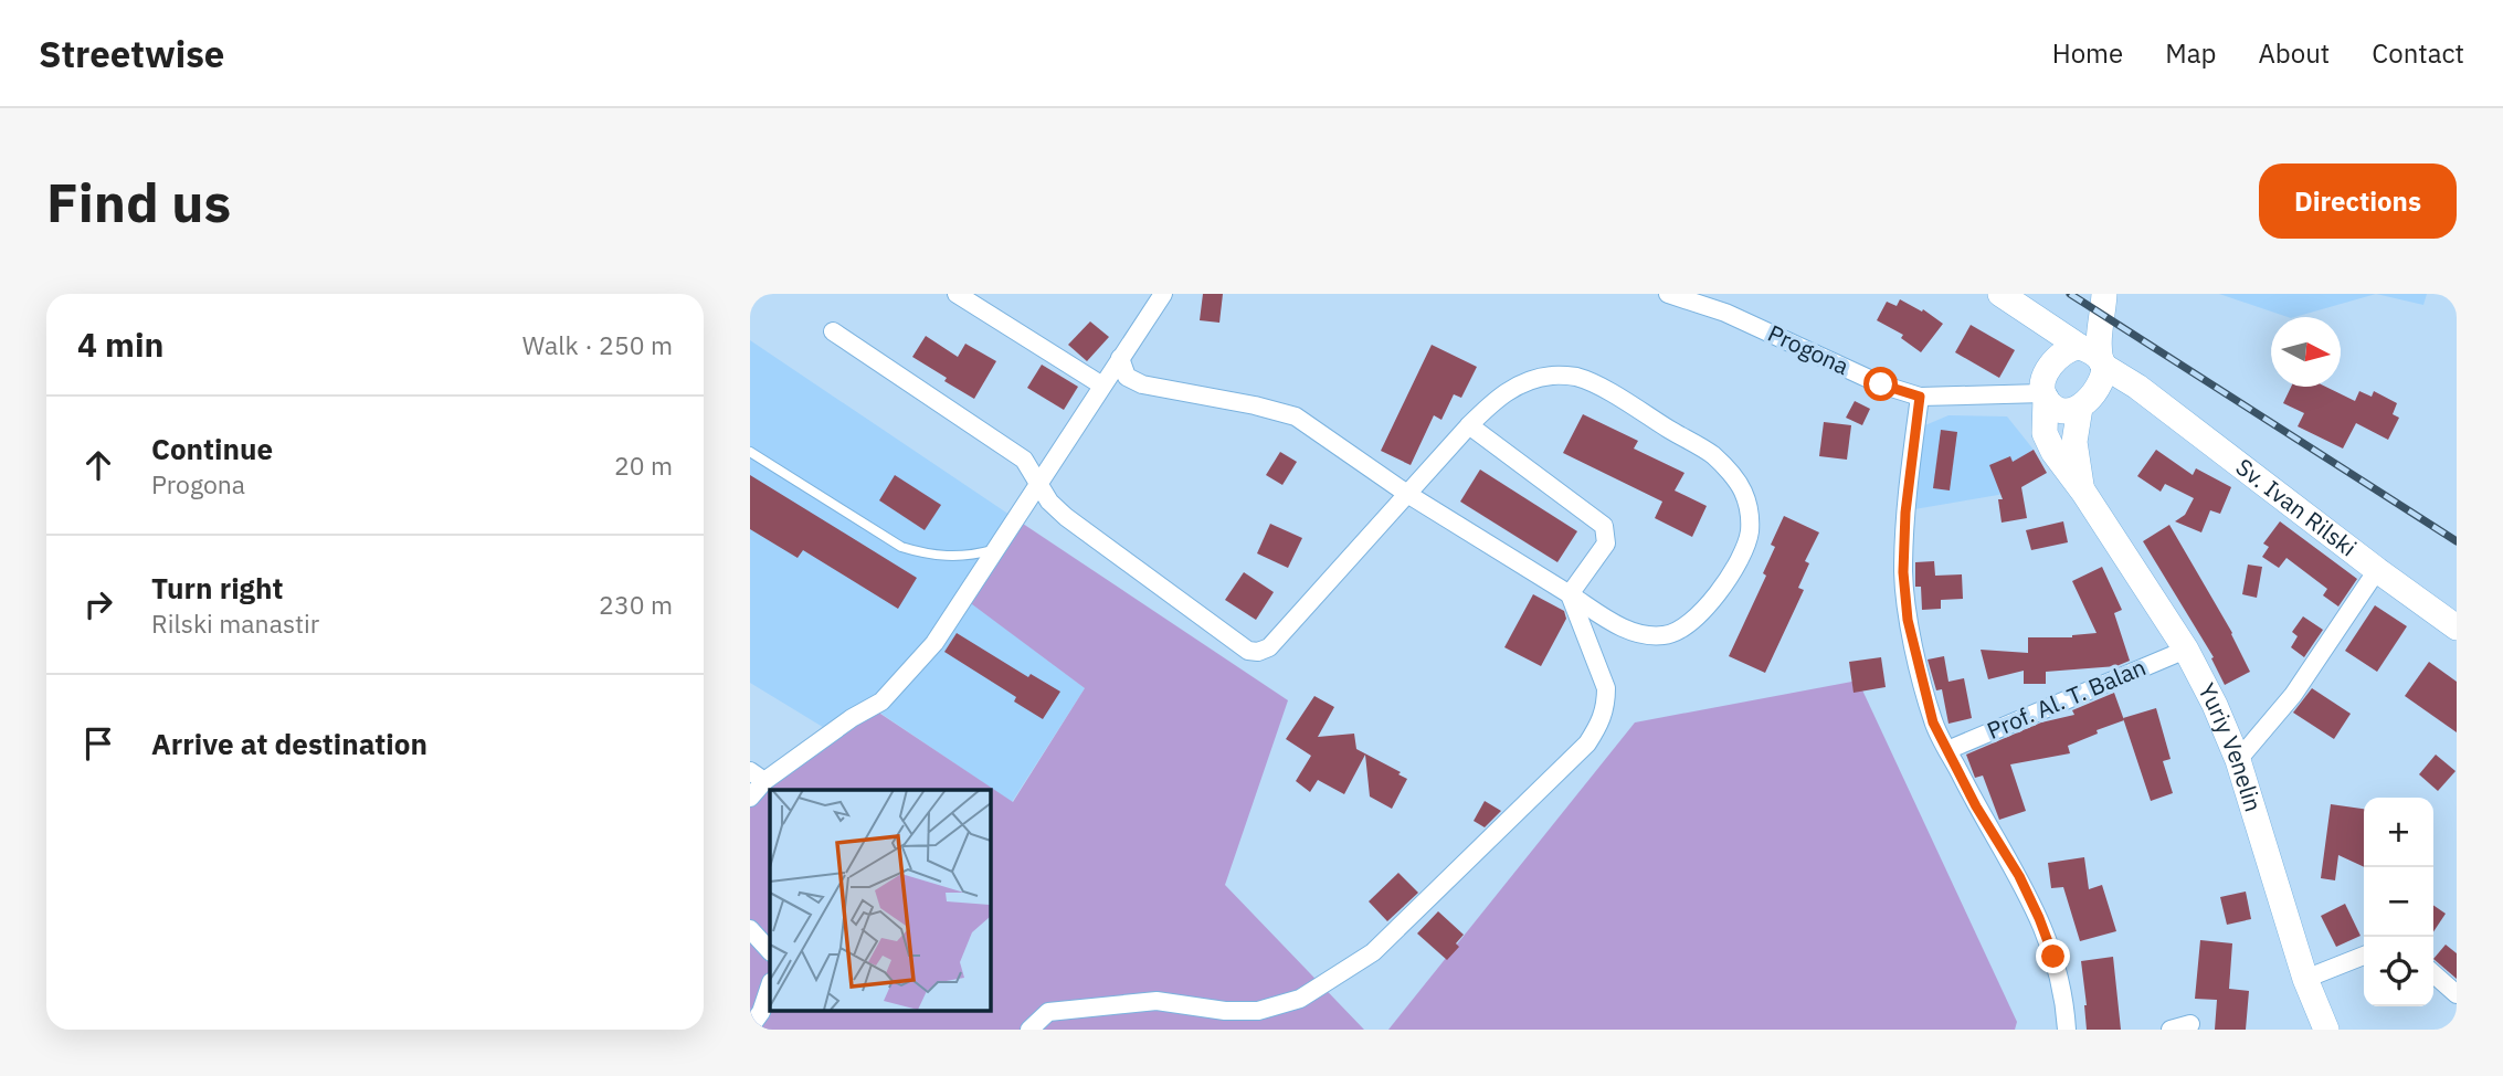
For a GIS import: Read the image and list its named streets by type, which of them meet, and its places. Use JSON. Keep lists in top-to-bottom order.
{
  "streets": {
    "street": [
      "Progona",
      "Sv. Ivan Rilski",
      "Prof. Al. T. Balan",
      "Yuriy Venelin"
    ]
  },
  "crossings": [
    ["Progona", "Yuriy Venelin"],
    ["Prof. Al. T. Balan", "Yuriy Venelin"]
  ],
  "north": "right",
  "page": {
    "header": "Streetwise",
    "nav": [
      "Home",
      "Map",
      "About",
      "Contact"
    ],
    "buttons": "Directions",
    "title": "Find us",
    "heading": ["4 min", "Walk · 250 m"],
    "list": [
      ["Continue", "Progona", "20 m"],
      ["Turn right", "Rilski manastir", "230 m"],
      "Arrive at destination"
    ],
    "map_buttons": ["+", "−"]
  }
}
